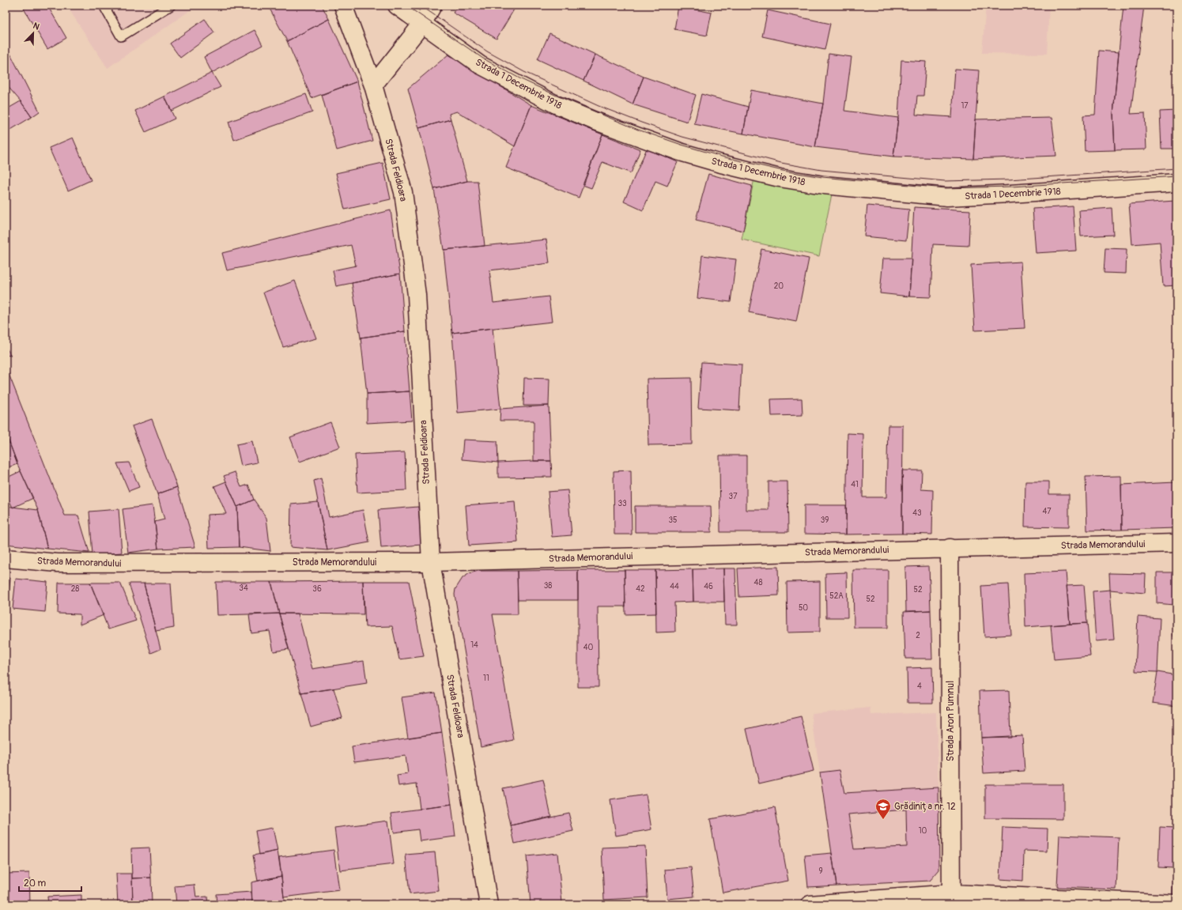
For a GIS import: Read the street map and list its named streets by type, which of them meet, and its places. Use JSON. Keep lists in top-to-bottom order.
{
  "streets": {
    "street": [
      "Strada 1 Decembrie 1918",
      "Strada Feldioara",
      "Strada Memorandului",
      "Strada Aron Pumnul"
    ]
  },
  "crossings": [
    ["Strada Feldioara", "Strada Memorandului"],
    ["Strada Memorandului", "Strada Aron Pumnul"]
  ],
  "places": {
    "school or university": ["Grădinița nr. 12"]
  },
  "house_numbers": [
    "17",
    "20",
    "41",
    "37",
    "33",
    "47",
    "43",
    "35",
    "39",
    "48",
    "38",
    "44",
    "46",
    "34",
    "28",
    "36",
    "42",
    "52",
    "52A",
    "52",
    "50",
    "2",
    "14",
    "40",
    "11",
    "4",
    "10",
    "9"
  ],
  "scale_bar": "20 m",
  "north": "top right"
}
